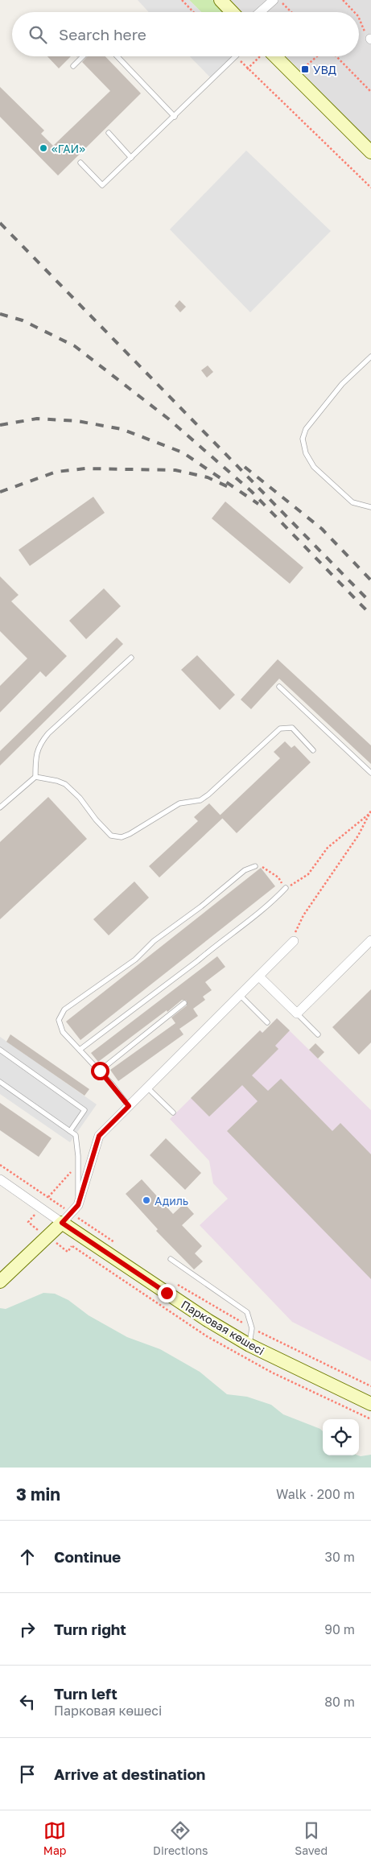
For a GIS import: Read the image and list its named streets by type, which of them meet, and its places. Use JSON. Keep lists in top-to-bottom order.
{
  "streets": {
    "street": ["Парковая көшесі"]
  },
  "places": {
    "transit": ["УВД"],
    "other": ["«ГАИ»", "Адиль"]
  },
  "page": {
    "search": "Search here",
    "heading": ["3 min", "Walk · 200 m"],
    "list": [
      ["Continue", "30 m"],
      ["Turn right", "90 m"],
      ["Turn left", "Парковая көшесі", "80 m"],
      "Arrive at destination"
    ],
    "nav": ["Map", "Directions", "Saved"]
  }
}
